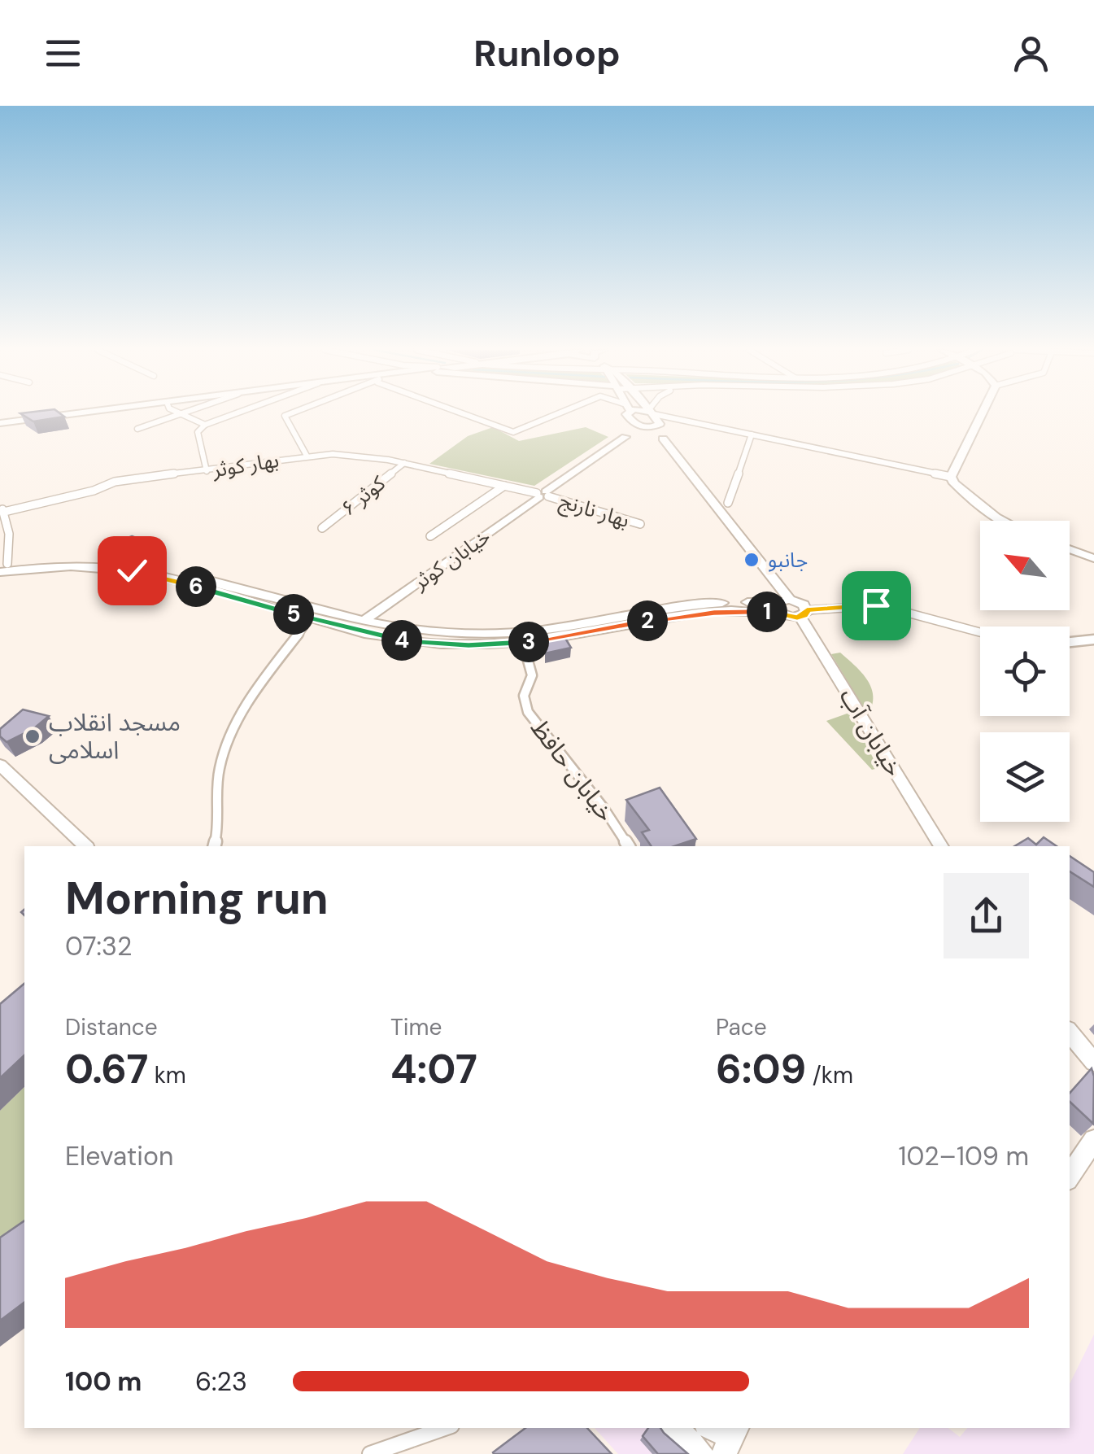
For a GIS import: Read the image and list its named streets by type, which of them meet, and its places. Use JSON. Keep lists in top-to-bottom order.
{
  "streets": {
    "main road": ["خیابان کوثر", "خیابان آب"],
    "street": [
      "بهار کوثر",
      "کوثر ۶",
      "بهار نارنج",
      "خیابان حافظ"
    ]
  },
  "crossings": [
    ["بهار کوثر", "کوثر ۶"],
    ["بهار کوثر", "بهار نارنج"],
    ["بهار کوثر", "خیابان کوثر"],
    ["بهار نارنج", "خیابان کوثر"]
  ],
  "places": ["جانبو", "مسجد انقلاب اسلامی"],
  "north": "top left",
  "page": {
    "header": "Runloop",
    "pins": [
      "6",
      "1",
      "5",
      "2",
      "4",
      "3"
    ],
    "heading": ["Morning run", "07:32"],
    "stats": [
      ["Distance", "0.67 km"],
      ["Time", "4:07"],
      ["Pace", "6:09 /km"]
    ],
    "chart": ["Elevation", "102–109 m"],
    "list": [
      {
        "name": "100 m",
        "note": "6:23"
      }
    ]
  }
}
